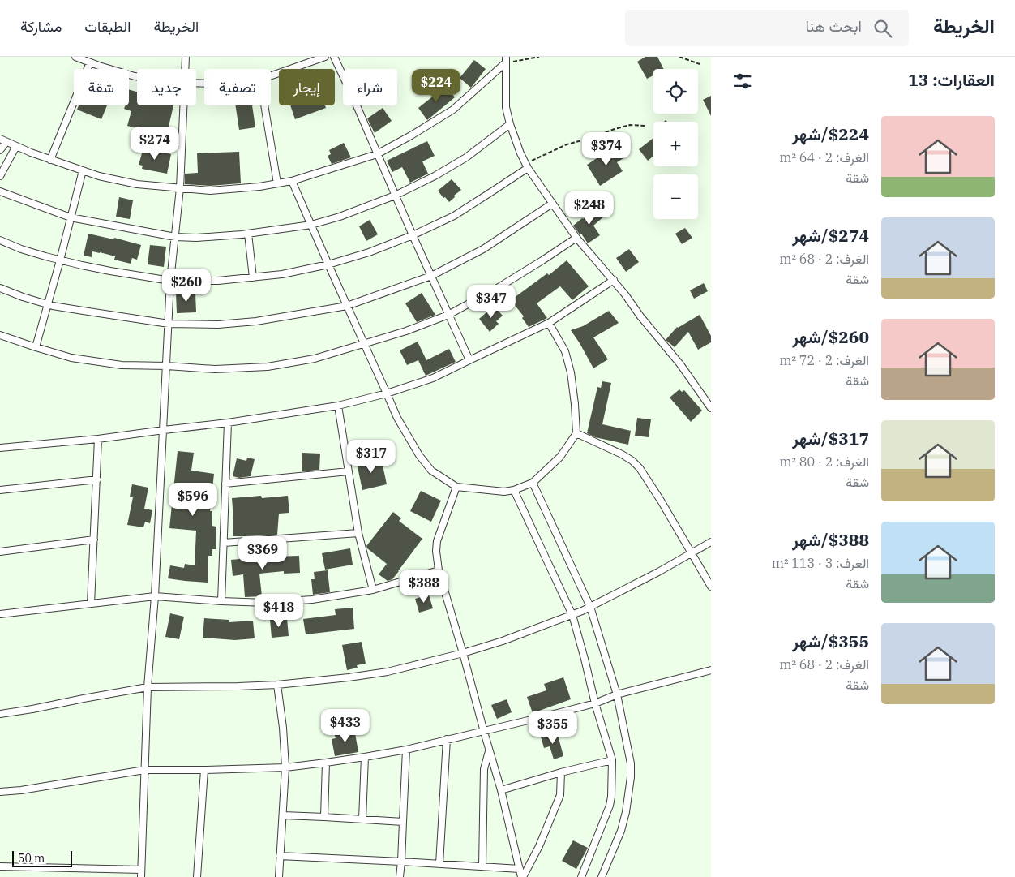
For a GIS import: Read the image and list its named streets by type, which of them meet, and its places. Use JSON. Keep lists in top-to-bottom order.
{
  "scale_bar": "50 m",
  "page": {
    "header": "الخريطة",
    "search": "ابحث هنا",
    "nav": ["الخريطة", "الطبقات", "مشاركة"],
    "heading": "العقارات: 13",
    "map_buttons": ["+", "−"],
    "price": [
      "$224",
      "$274",
      "$374",
      "$248",
      "$260",
      "$347",
      "$317",
      "$596",
      "$369",
      "$388",
      "$418",
      "$433",
      "$355"
    ],
    "chip": [
      "شراء",
      "إيجار",
      "تصفية",
      "جديد",
      "شقة"
    ],
    "list": [
      {
        "name": "$224/شهر",
        "note": "الغرف: 2 · 64 m² · شقة"
      },
      {
        "name": "$274/شهر",
        "note": "الغرف: 2 · 68 m² · شقة"
      },
      {
        "name": "$260/شهر",
        "note": "الغرف: 2 · 72 m² · شقة"
      },
      {
        "name": "$317/شهر",
        "note": "الغرف: 2 · 80 m² · شقة"
      },
      {
        "name": "$388/شهر",
        "note": "الغرف: 3 · 113 m² · شقة"
      },
      {
        "name": "$355/شهر",
        "note": "الغرف: 2 · 68 m² · شقة"
      }
    ],
    "scale": "50 m"
  }
}
